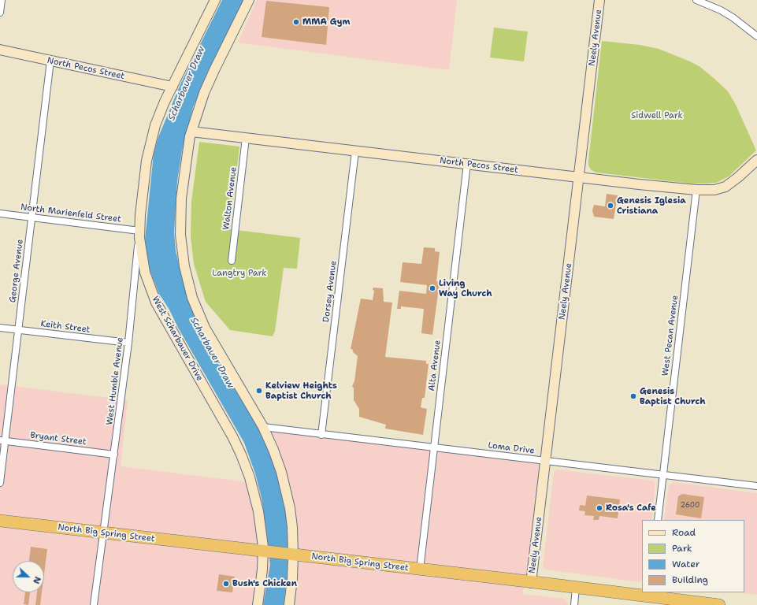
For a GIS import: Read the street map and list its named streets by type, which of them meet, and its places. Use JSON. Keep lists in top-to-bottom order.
{
  "streets": {
    "highway": ["North Big Spring Street"],
    "street": [
      "Neely Avenue",
      "North Pecos Street",
      "Walton Avenue",
      "North Marienfeld Street",
      "George Avenue",
      "Dorsey Avenue",
      "Keith Street",
      "West Pecan Avenue",
      "West Scharbauer Drive",
      "Alta Avenue",
      "West Humble Avenue",
      "Bryant Street",
      "Loma Drive"
    ]
  },
  "crossings": [
    ["Neely Avenue", "North Pecos Street"],
    ["Neely Avenue", "Loma Drive"],
    ["Neely Avenue", "North Big Spring Street"],
    ["North Pecos Street", "Walton Avenue"],
    ["North Pecos Street", "George Avenue"],
    ["North Pecos Street", "Dorsey Avenue"],
    ["North Pecos Street", "West Pecan Avenue"],
    ["North Pecos Street", "West Scharbauer Drive"],
    ["North Pecos Street", "Alta Avenue"],
    ["North Marienfeld Street", "George Avenue"],
    ["North Marienfeld Street", "West Scharbauer Drive"],
    ["North Marienfeld Street", "West Humble Avenue"],
    ["George Avenue", "Keith Street"],
    ["George Avenue", "Bryant Street"],
    ["Dorsey Avenue", "Loma Drive"],
    ["Keith Street", "West Humble Avenue"],
    ["West Pecan Avenue", "Loma Drive"],
    ["West Scharbauer Drive", "West Humble Avenue"],
    ["West Scharbauer Drive", "North Big Spring Street"],
    ["Alta Avenue", "Loma Drive"],
    ["Alta Avenue", "North Big Spring Street"],
    ["West Humble Avenue", "Bryant Street"],
    ["West Humble Avenue", "North Big Spring Street"]
  ],
  "water": ["Scharbauer Draw"],
  "parks": ["Sidwell Park", "Langtry Park"],
  "places": [
    "MMA Gym",
    "Genesis Iglesia Cristiana",
    "Living Way Church",
    "Kelview Heights Baptist Church",
    "Genesis Baptist Church",
    "Rosa's Cafe",
    "Bush's Chicken"
  ],
  "house_numbers": ["2600"],
  "legend": [
    "Road",
    "Park",
    "Water",
    "Building"
  ],
  "north": "right"
}
